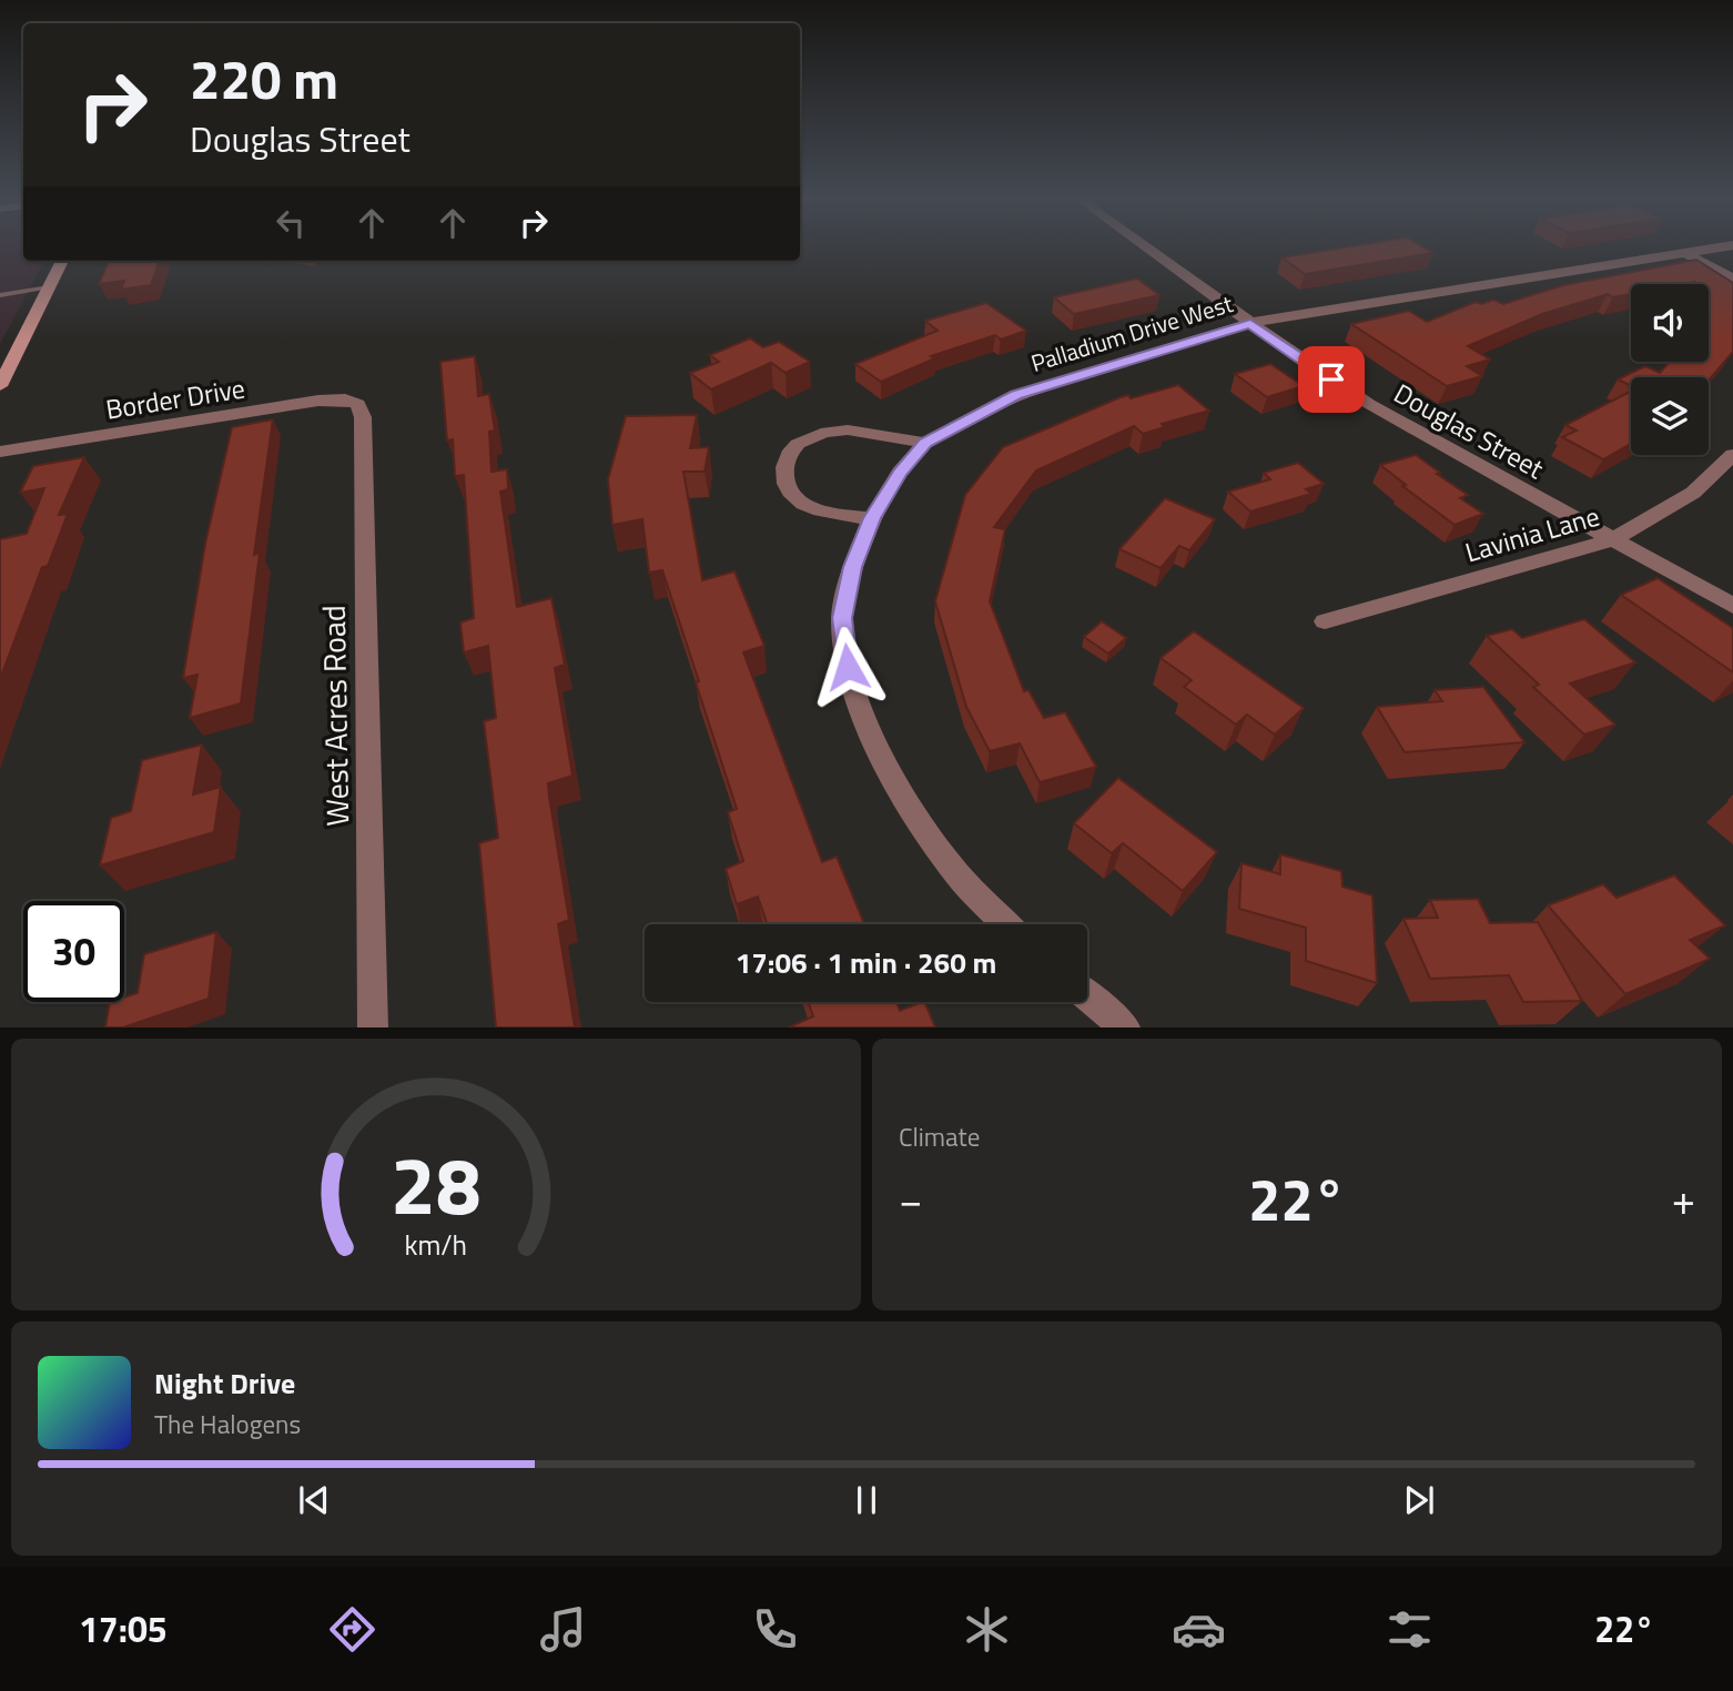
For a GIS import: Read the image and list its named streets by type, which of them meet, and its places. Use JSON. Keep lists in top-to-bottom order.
{
  "streets": {
    "street": [
      "Palladium Drive West",
      "Border Drive",
      "Douglas Street",
      "Lavinia Lane",
      "West Acres Road"
    ]
  },
  "crossings": [
    ["Palladium Drive West", "Douglas Street"],
    ["Border Drive", "West Acres Road"],
    ["Douglas Street", "Lavinia Lane"]
  ],
  "page": {
    "turn": ["220 m", "Douglas Street"],
    "limit": "30",
    "trip": "17:06 · 1 min · 260 m",
    "tile": "Climate",
    "heat": ["−", "22°", "+"],
    "song": ["Night Drive", "The Halogens"],
    "tabs": ["17:05", "22°"],
    "gauge": ["28", "km/h"]
  }
}
